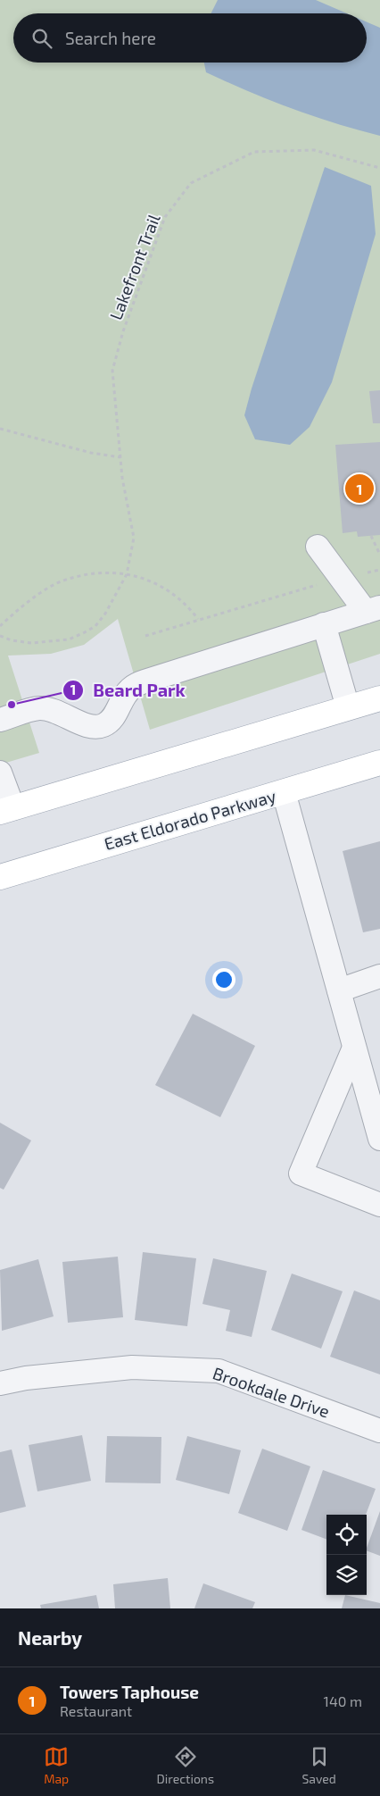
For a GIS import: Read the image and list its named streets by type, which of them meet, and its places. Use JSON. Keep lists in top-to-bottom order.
{
  "streets": {
    "main road": ["East Eldorado Parkway"],
    "street": ["Brookdale Drive"],
    "path": ["Lakefront Trail"]
  },
  "places": ["Beard Park"],
  "page": {
    "search": "Search here",
    "pins": "1",
    "heading": "Nearby",
    "list": [
      {
        "mark": "1",
        "name": "Towers Taphouse",
        "note": "Restaurant",
        "value": "140 m"
      }
    ],
    "nav": ["Map", "Directions", "Saved"]
  }
}
